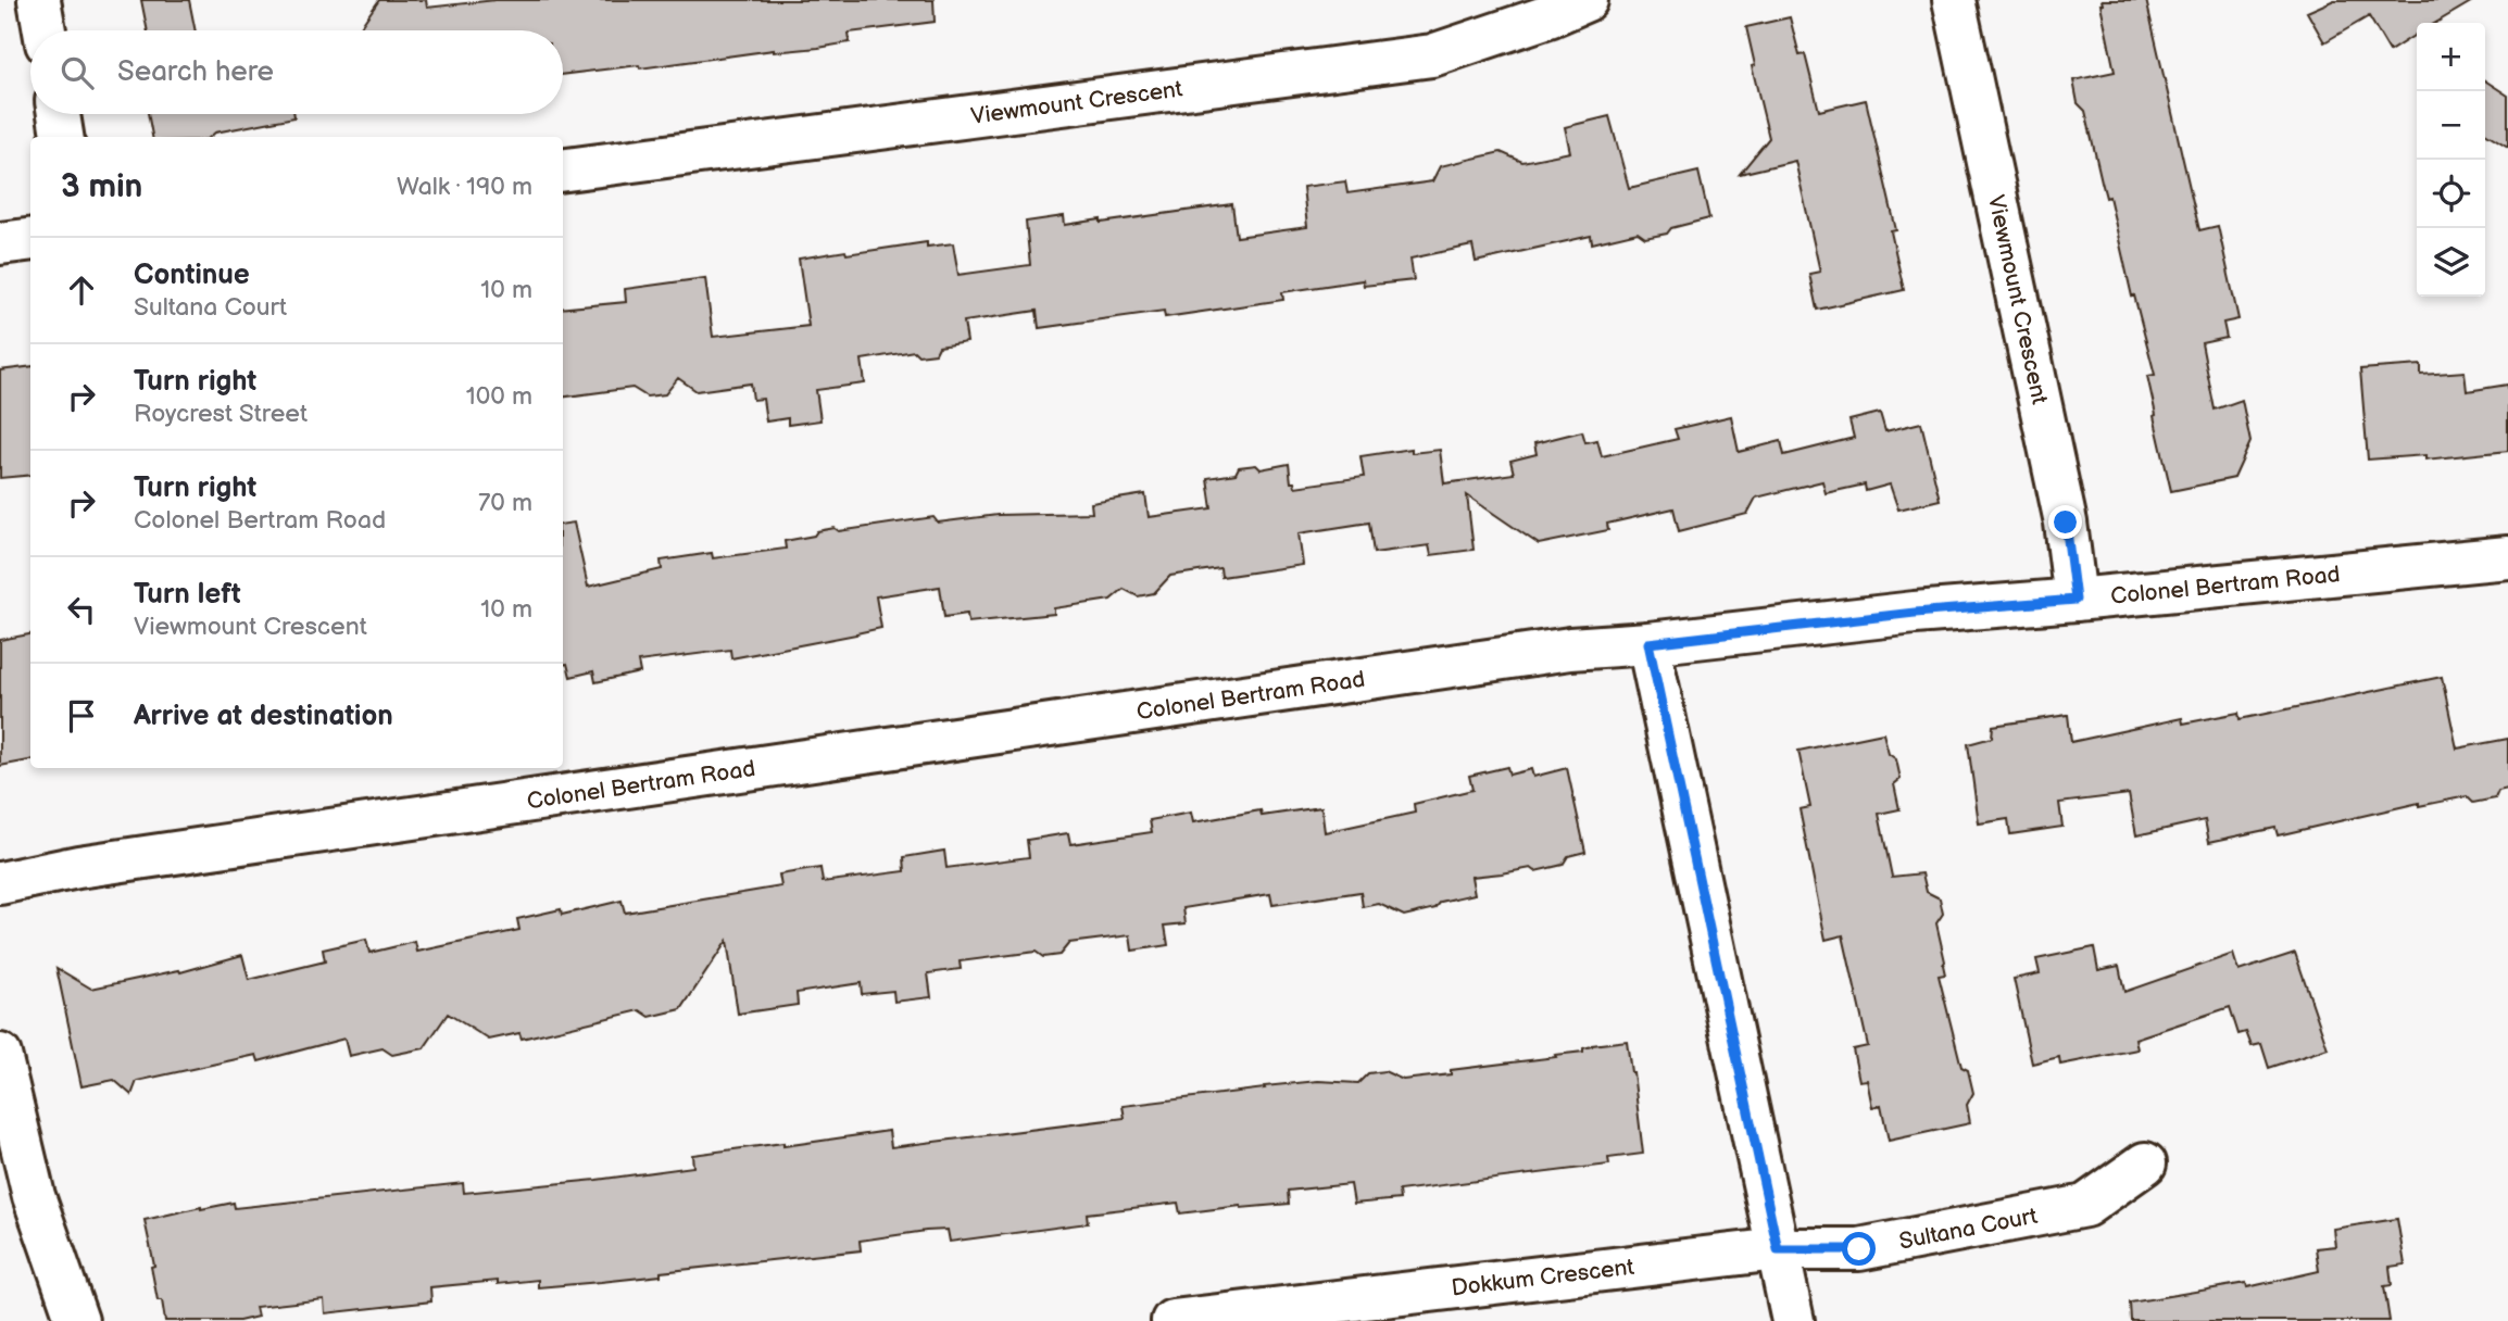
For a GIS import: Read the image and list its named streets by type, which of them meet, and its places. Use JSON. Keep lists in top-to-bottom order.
{
  "streets": {
    "street": [
      "Viewmount Crescent",
      "Colonel Bertram Road",
      "Sultana Court",
      "Dokkum Crescent"
    ]
  },
  "crossings": [
    ["Viewmount Crescent", "Colonel Bertram Road"],
    ["Sultana Court", "Dokkum Crescent"]
  ],
  "page": {
    "map_buttons": ["+", "−"],
    "search": "Search here",
    "heading": ["3 min", "Walk · 190 m"],
    "list": [
      ["Continue", "Sultana Court", "10 m"],
      ["Turn right", "Roycrest Street", "100 m"],
      ["Turn right", "Colonel Bertram Road", "70 m"],
      ["Turn left", "Viewmount Crescent", "10 m"],
      "Arrive at destination"
    ]
  }
}
